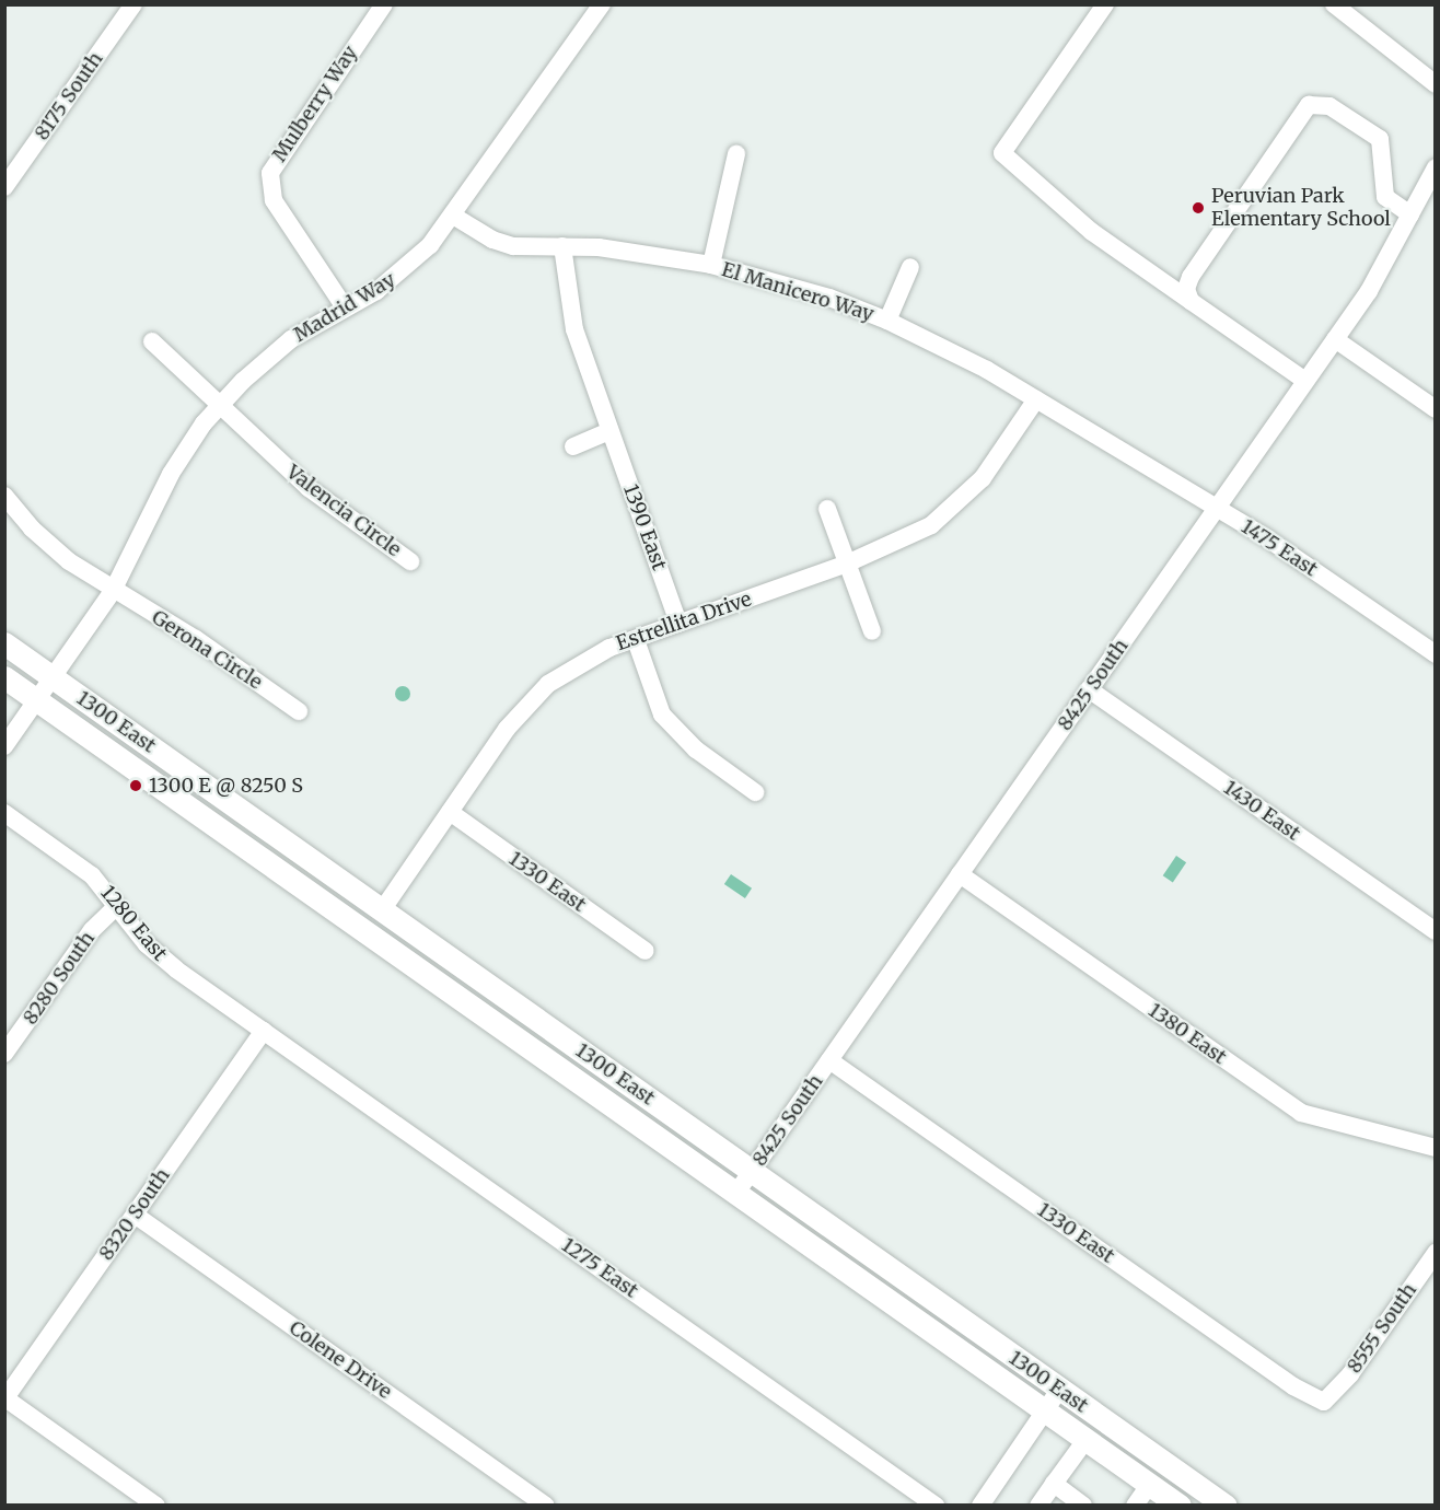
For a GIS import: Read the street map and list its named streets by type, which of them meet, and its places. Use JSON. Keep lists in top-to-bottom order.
{
  "streets": {
    "main road": ["1300 East"],
    "street": [
      "8175 South",
      "Mulberry Way",
      "El Manicero Way",
      "Madrid Way",
      "Valencia Circle",
      "1390 East",
      "1475 East",
      "Estrellita Drive",
      "Gerona Circle",
      "8425 South",
      "1430 East",
      "1330 East",
      "1280 East",
      "8280 South",
      "1380 East",
      "8320 South",
      "1275 East",
      "8555 South",
      "Colene Drive"
    ]
  },
  "crossings": [
    ["Mulberry Way", "Madrid Way"],
    ["El Manicero Way", "Madrid Way"],
    ["El Manicero Way", "1390 East"],
    ["El Manicero Way", "1475 East"],
    ["El Manicero Way", "Estrellita Drive"],
    ["Madrid Way", "Valencia Circle"],
    ["Madrid Way", "Gerona Circle"],
    ["Madrid Way", "1300 East"],
    ["1390 East", "Estrellita Drive"],
    ["1475 East", "8425 South"],
    ["Estrellita Drive", "1300 East"],
    ["Estrellita Drive", "1330 East"],
    ["8425 South", "1300 East"],
    ["8425 South", "1430 East"],
    ["8425 South", "1330 East"],
    ["8425 South", "1380 East"],
    ["1330 East", "8555 South"],
    ["1280 East", "8280 South"],
    ["1280 East", "8320 South"],
    ["1280 East", "1275 East"],
    ["8320 South", "1275 East"],
    ["8320 South", "Colene Drive"]
  ],
  "places": ["Peruvian Park Elementary School", "1300 E @ 8250 S"]
}
